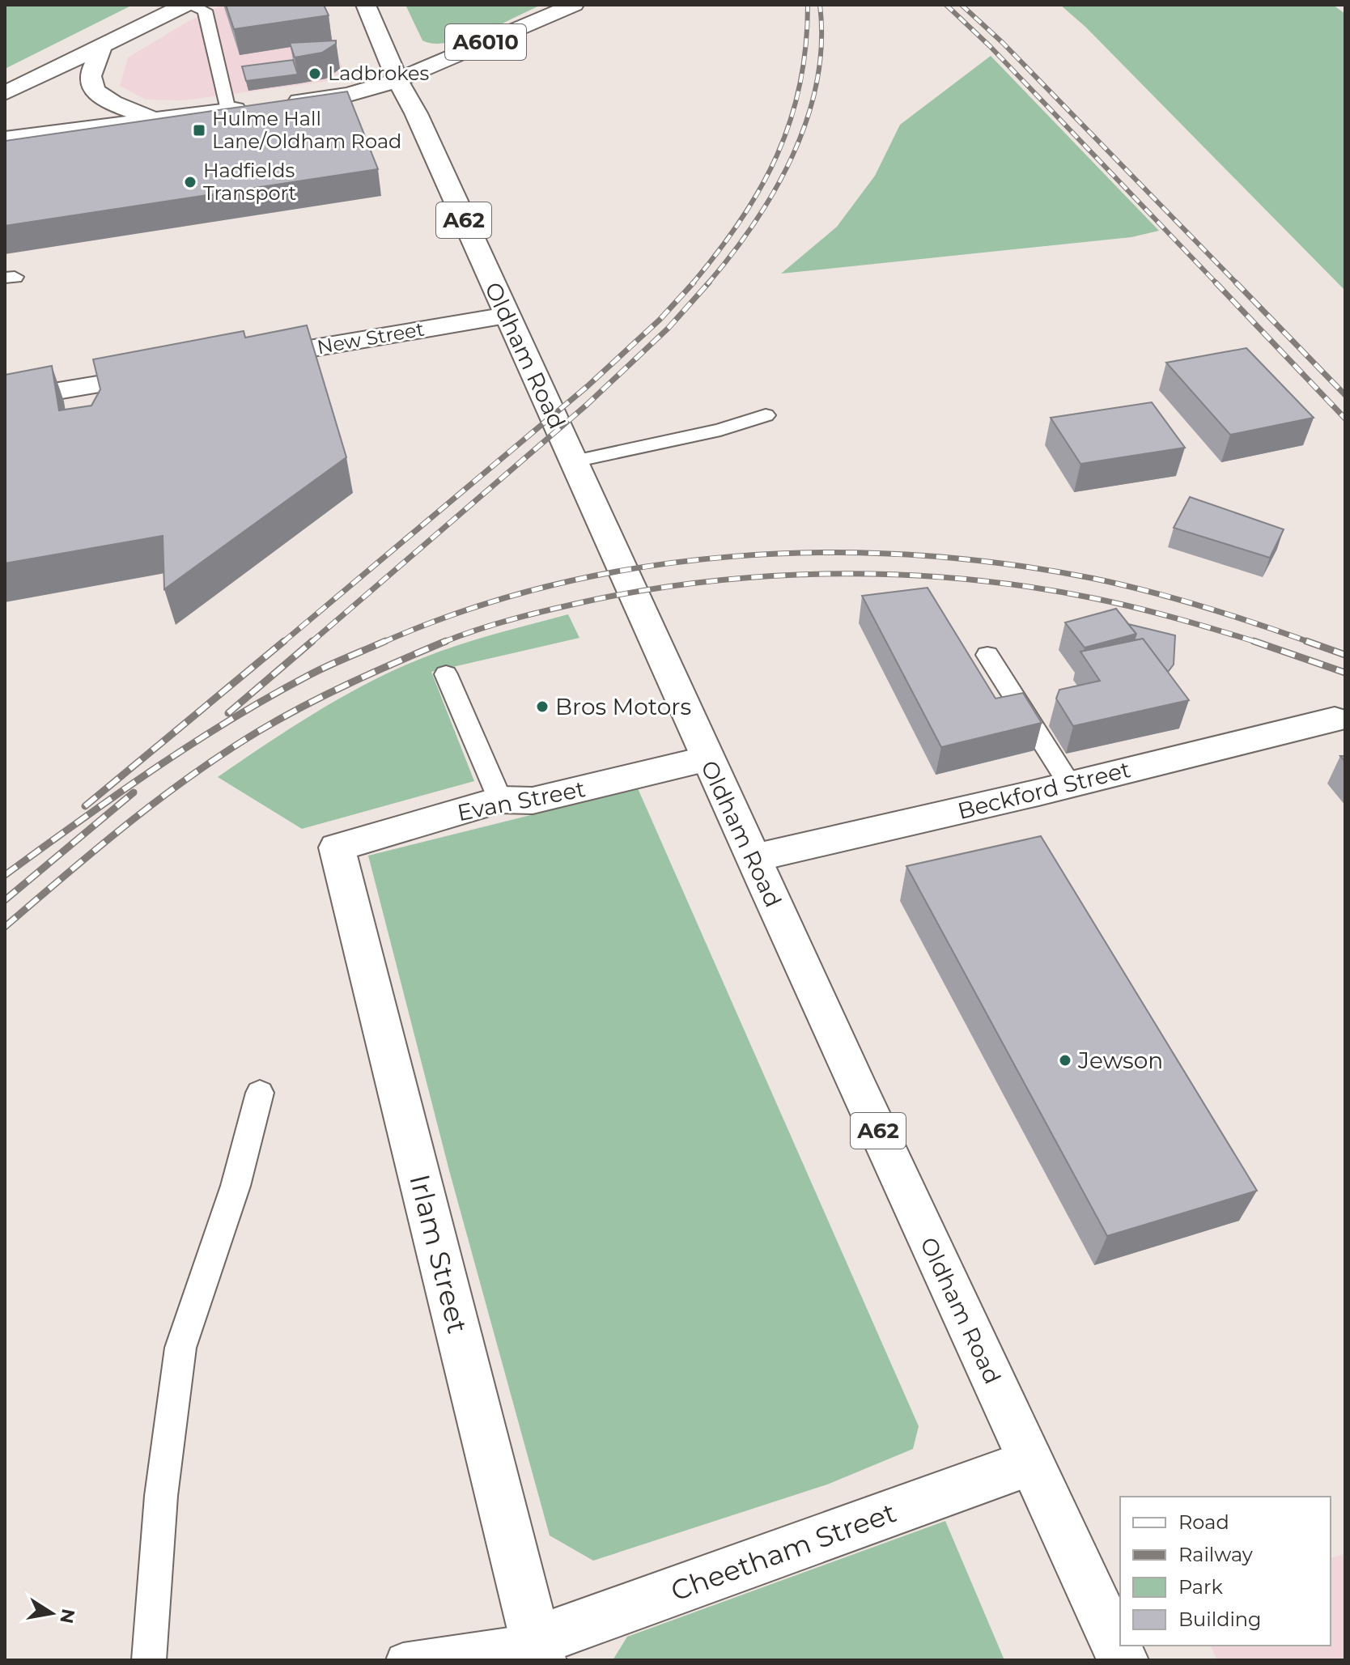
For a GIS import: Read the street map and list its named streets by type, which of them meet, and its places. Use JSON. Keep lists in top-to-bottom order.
{
  "streets": {
    "main road": [
      "A6010",
      "A62",
      "New Street",
      "Oldham Road",
      "Beckford Street",
      "Evan Street",
      "Irlam Street",
      "Cheetham Street"
    ]
  },
  "crossings": [
    ["A6010", "Oldham Road"],
    ["New Street", "Oldham Road"],
    ["Oldham Road", "Beckford Street"],
    ["Oldham Road", "Evan Street"],
    ["Oldham Road", "Cheetham Street"],
    ["Evan Street", "Irlam Street"],
    ["Irlam Street", "Cheetham Street"]
  ],
  "places": {
    "other": [
      "Ladbrokes",
      "Hadfields Transport",
      "Bros Motors",
      "Jewson"
    ],
    "transit": ["Hulme Hall Lane/Oldham Road"]
  },
  "legend": [
    "Road",
    "Railway",
    "Park",
    "Building"
  ],
  "north": "right"
}
